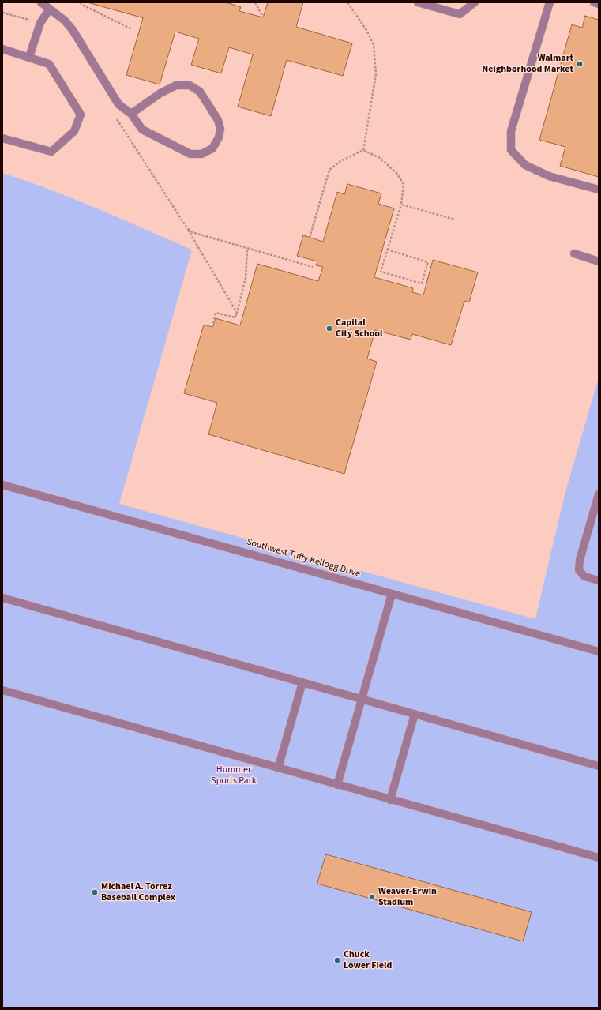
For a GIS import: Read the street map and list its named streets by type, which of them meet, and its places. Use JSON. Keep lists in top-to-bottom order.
{
  "streets": {
    "street": ["Southwest Tuffy Kellogg Drive"]
  },
  "parks": ["Hummer Sports Park"],
  "places": [
    "Walmart Neighborhood Market",
    "Capital City School",
    "Michael A. Torrez Baseball Complex",
    "Weaver-Erwin Stadium",
    "Chuck Lower Field"
  ]
}
